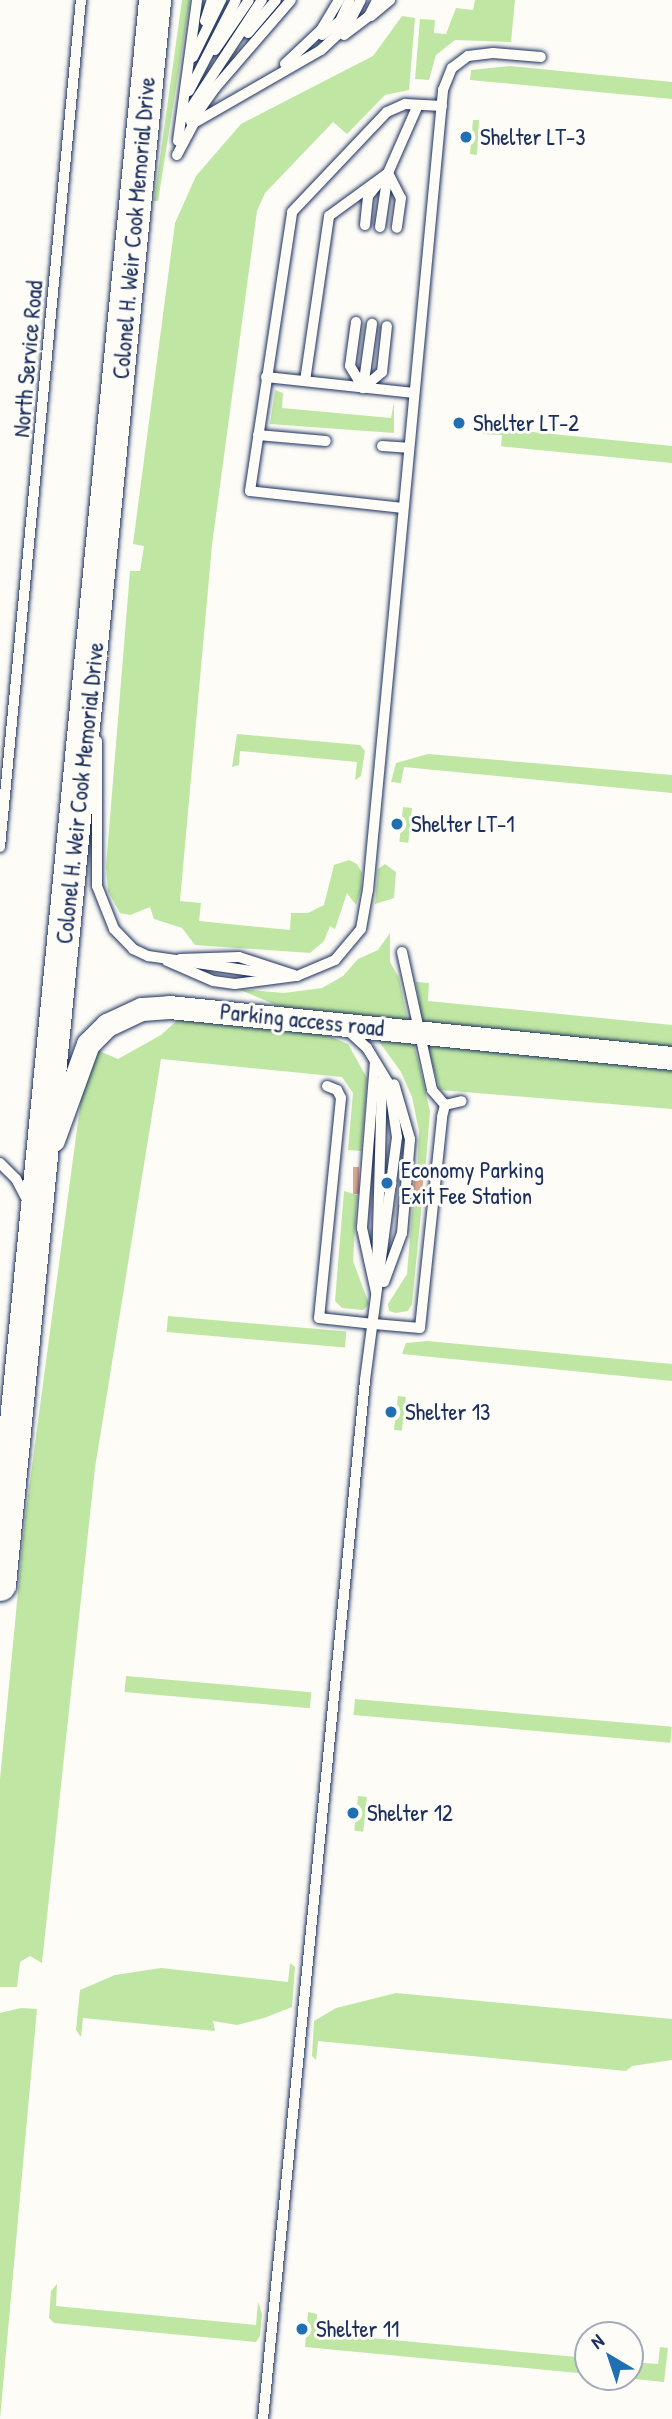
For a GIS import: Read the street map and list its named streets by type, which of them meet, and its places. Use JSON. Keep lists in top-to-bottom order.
{
  "streets": {
    "street": ["Colonel H. Weir Cook Memorial Drive", "Parking access road"],
    "lane": ["North Service Road"]
  },
  "crossings": [
    ["Colonel H. Weir Cook Memorial Drive", "Parking access road"]
  ],
  "places": [
    "Shelter LT-3",
    "Shelter LT-2",
    "Shelter LT-1",
    "Economy Parking Exit Fee Station",
    "Shelter 13",
    "Shelter 12",
    "Shelter 11"
  ],
  "north": "top left"
}
